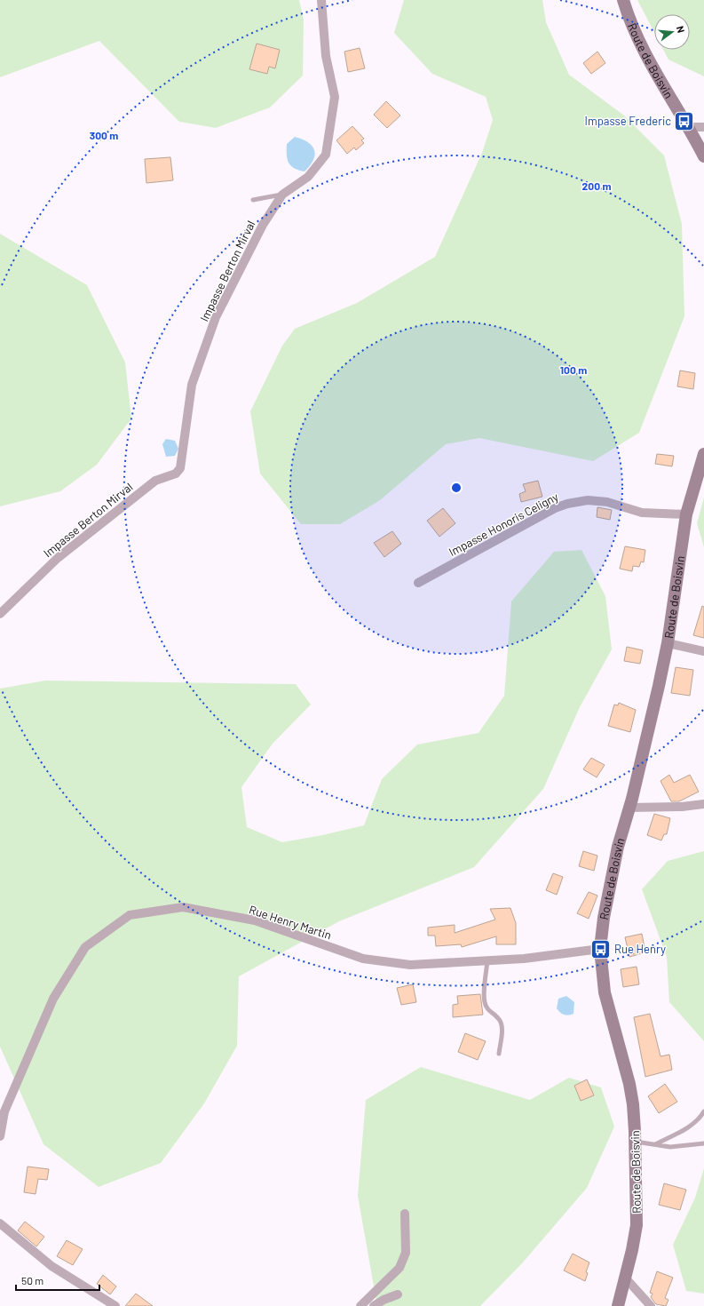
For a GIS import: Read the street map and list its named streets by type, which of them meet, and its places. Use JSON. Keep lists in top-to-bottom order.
{
  "streets": {
    "main road": ["Route de Boisvin"],
    "street": ["Impasse Berton Mirval", "Impasse Honoris Celigny", "Rue Henry Martin"]
  },
  "crossings": [
    ["Route de Boisvin", "Impasse Honoris Celigny"],
    ["Route de Boisvin", "Rue Henry Martin"]
  ],
  "places": {
    "bus stop": ["Impasse Frederic", "Rue Henry"]
  },
  "scale_bar": "50 m",
  "north": "right",
  "rings": ["300 m", "200 m", "100 m"]
}
